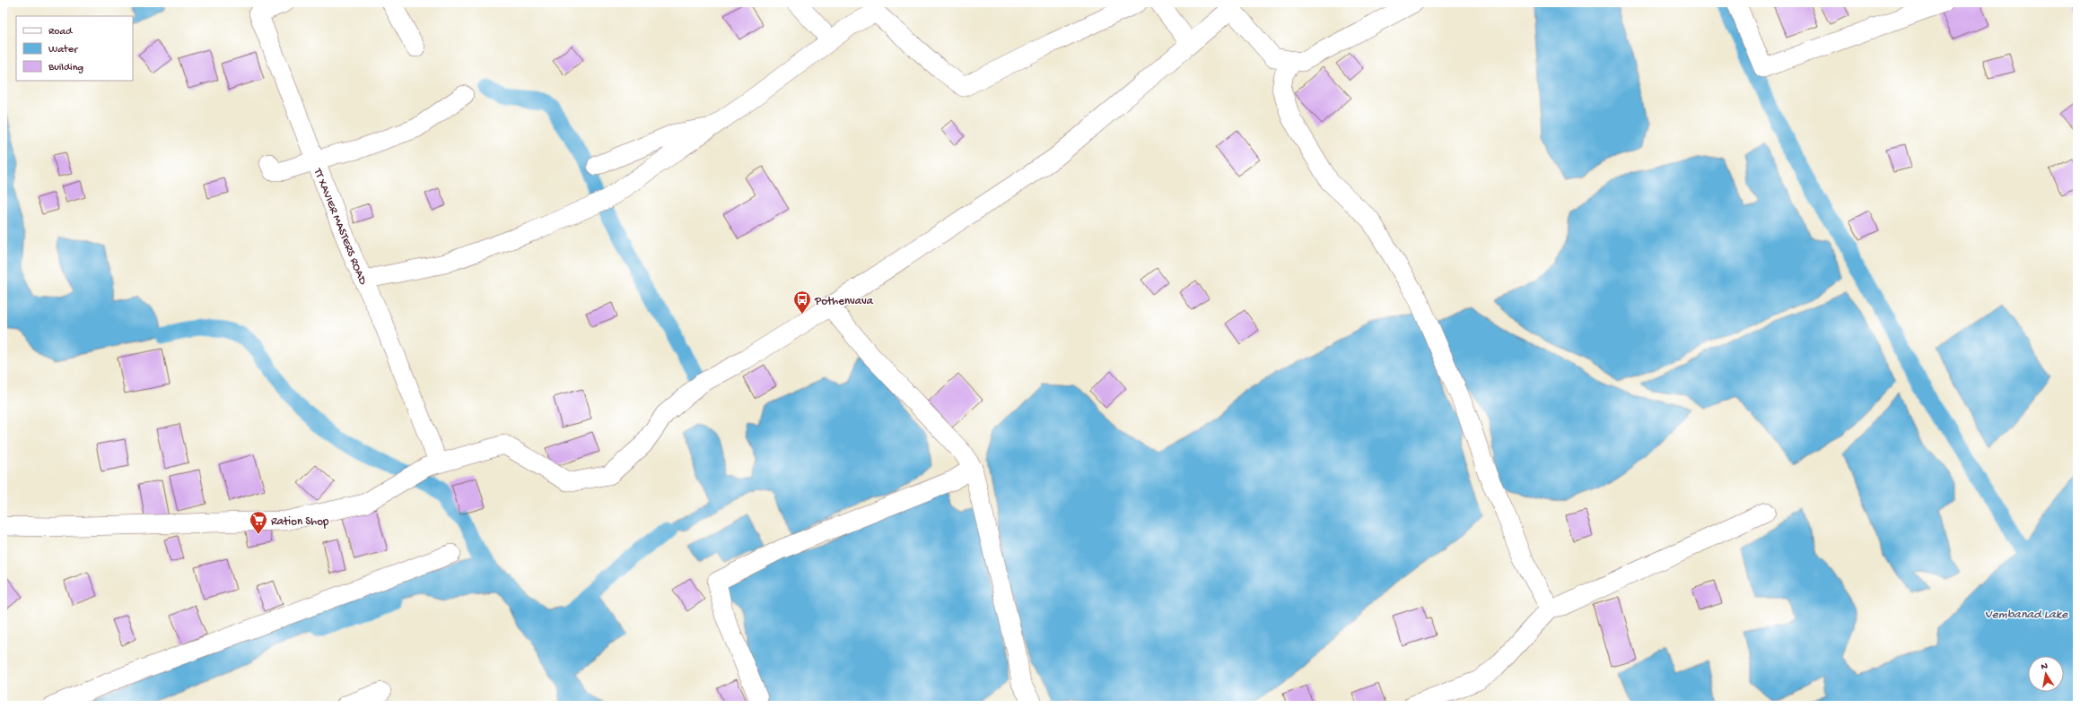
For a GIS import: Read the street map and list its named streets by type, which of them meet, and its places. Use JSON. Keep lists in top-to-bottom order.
{
  "streets": {
    "street": ["TT XAVIER MASTERS ROAD"]
  },
  "water": ["Vembanad Lake"],
  "places": {
    "bus stop": ["Pothenvava"],
    "supermarket": ["Ration Shop"]
  },
  "legend": ["Road", "Water", "Building"],
  "north": "top"
}
